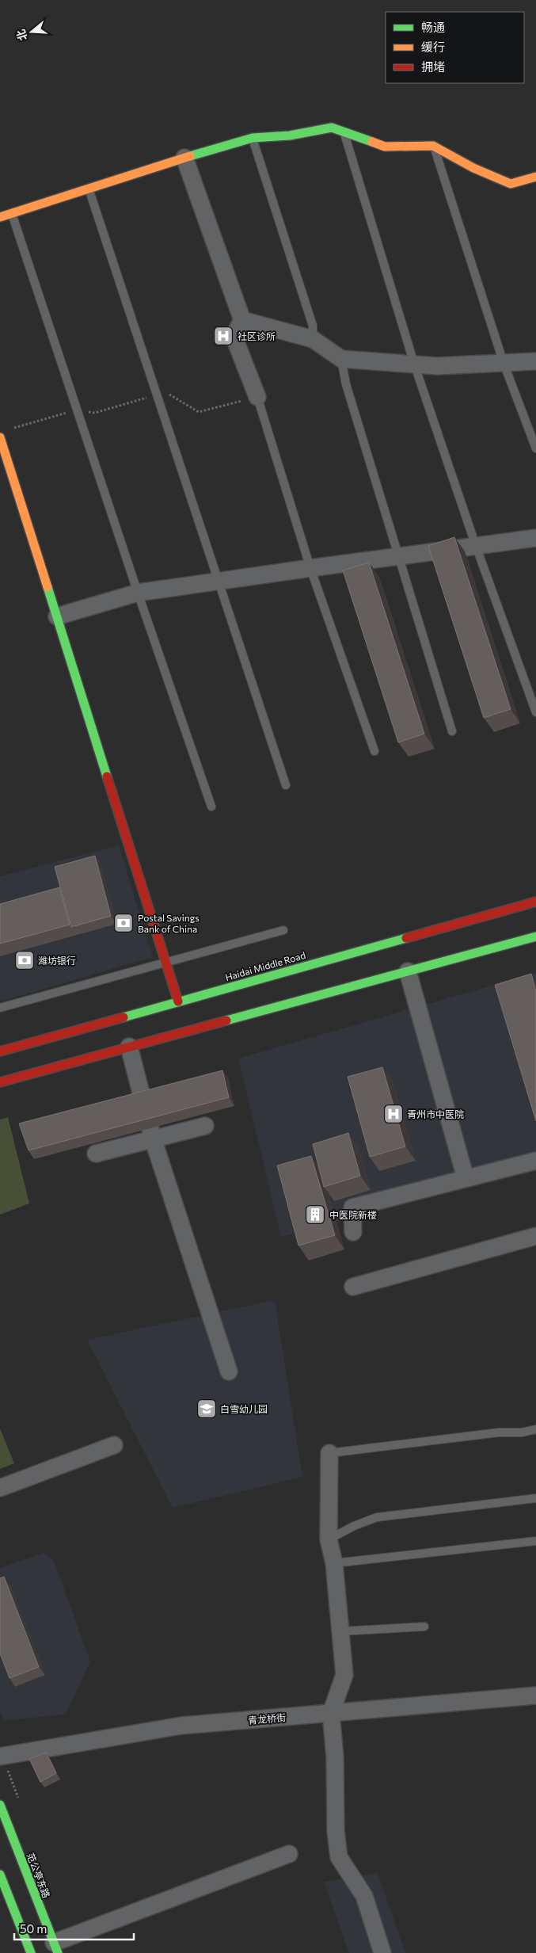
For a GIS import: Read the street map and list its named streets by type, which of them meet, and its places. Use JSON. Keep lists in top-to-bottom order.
{
  "streets": {
    "main road": ["Haidai Middle Road", "范公亭东路"],
    "street": ["青龙桥街"]
  },
  "places": {
    "hospital": ["社区诊所", "青州市中医院"],
    "bank": ["Postal Savings Bank of China", "潍坊银行"],
    "building": ["中医院新楼"],
    "school or university": ["白雪幼儿园"]
  },
  "legend": ["畅通", "缓行", "拥堵"],
  "scale_bar": "50 m",
  "north": "left"
}
